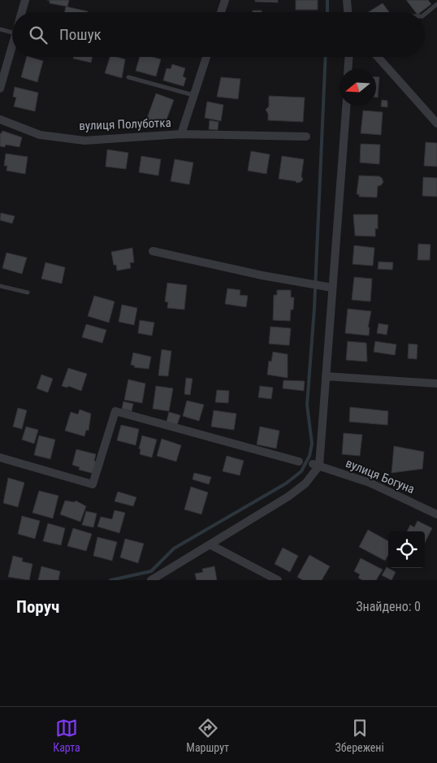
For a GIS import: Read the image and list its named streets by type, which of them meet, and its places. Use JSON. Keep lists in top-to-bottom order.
{
  "streets": {
    "street": ["вулиця Полуботка", "вулиця Богуна"]
  },
  "north": "left",
  "page": {
    "search": "Пошук",
    "heading": ["Поруч", "Знайдено: 0"],
    "nav": ["Карта", "Маршрут", "Збережені"]
  }
}
